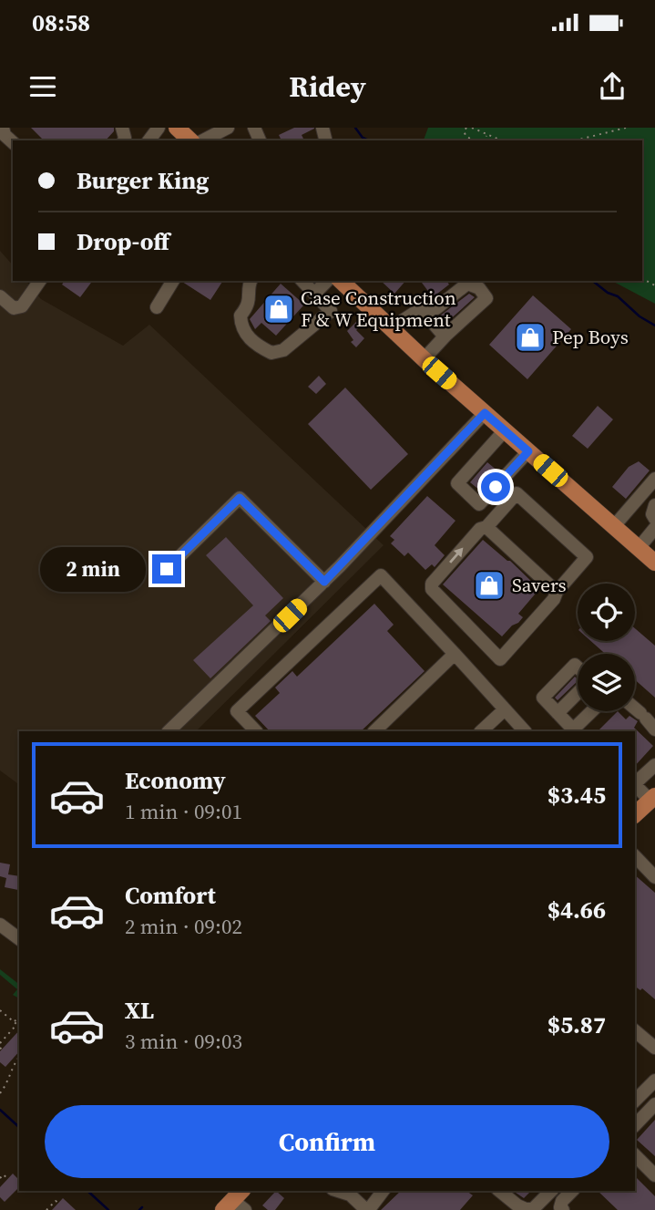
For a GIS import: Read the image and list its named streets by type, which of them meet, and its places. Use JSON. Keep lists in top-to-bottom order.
{
  "places": {
    "shop": ["Case Construction F & W Equipment", "Pep Boys", "Savers"]
  },
  "page": {
    "status": "08:58",
    "header": "Ridey",
    "banner": ["Burger King", "Drop-off"],
    "bubble": "2 min",
    "list": [
      {
        "name": "Economy",
        "note": "1 min · 09:01",
        "value": "$3.45"
      },
      {
        "name": "Comfort",
        "note": "2 min · 09:02",
        "value": "$4.66"
      },
      {
        "name": "XL",
        "note": "3 min · 09:03",
        "value": "$5.87"
      }
    ],
    "buttons": "Confirm"
  }
}
